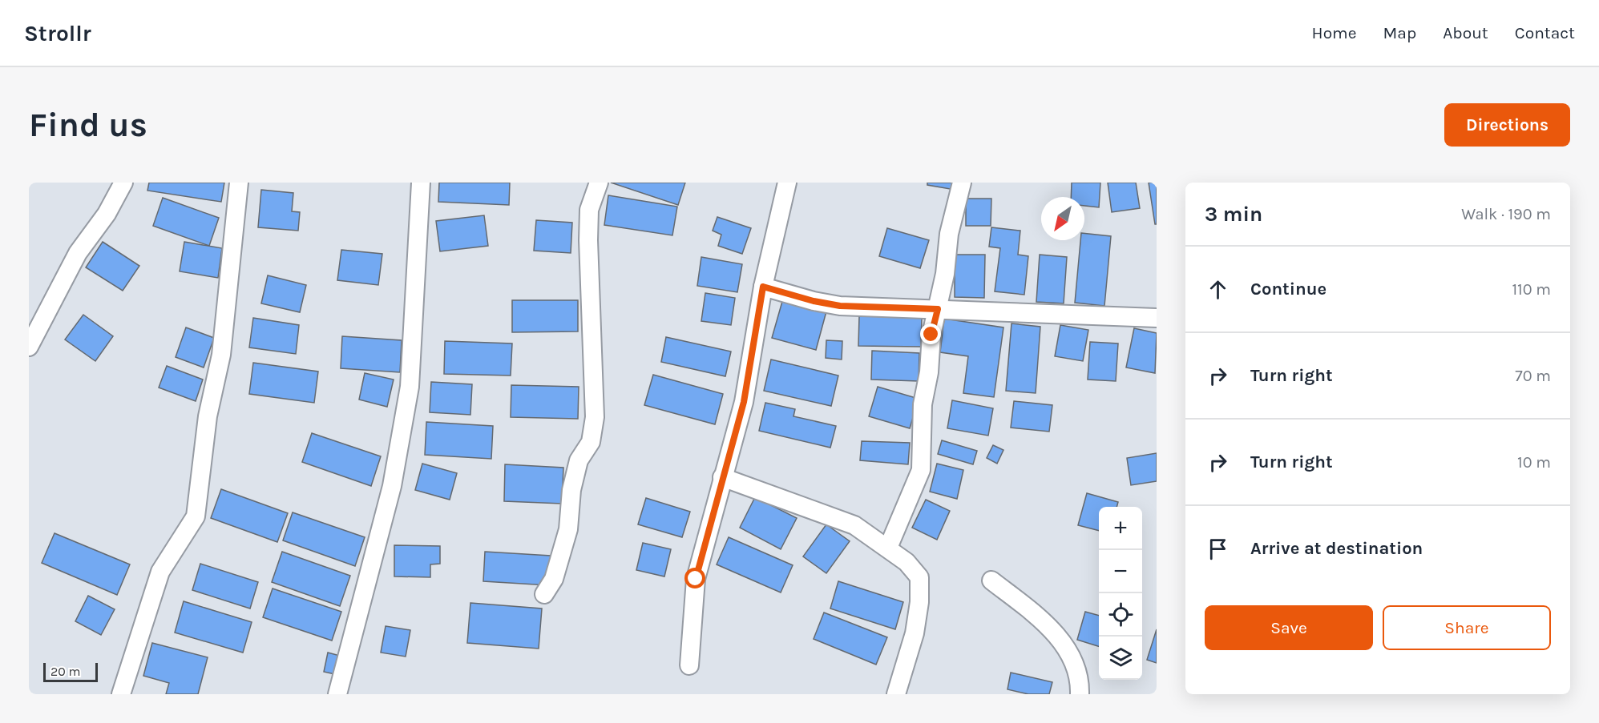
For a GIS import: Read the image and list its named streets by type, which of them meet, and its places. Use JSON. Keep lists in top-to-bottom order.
{
  "scale_bar": "20 m",
  "north": "bottom left",
  "page": {
    "header": "Strollr",
    "nav": [
      "Home",
      "Map",
      "About",
      "Contact"
    ],
    "buttons": [
      "Directions",
      ["Save", "Share"]
    ],
    "title": "Find us",
    "heading": ["3 min", "Walk · 190 m"],
    "list": [
      ["Continue", "110 m"],
      ["Turn right", "70 m"],
      ["Turn right", "10 m"],
      "Arrive at destination"
    ],
    "map_buttons": ["+", "−"],
    "scale": "20 m"
  }
}
